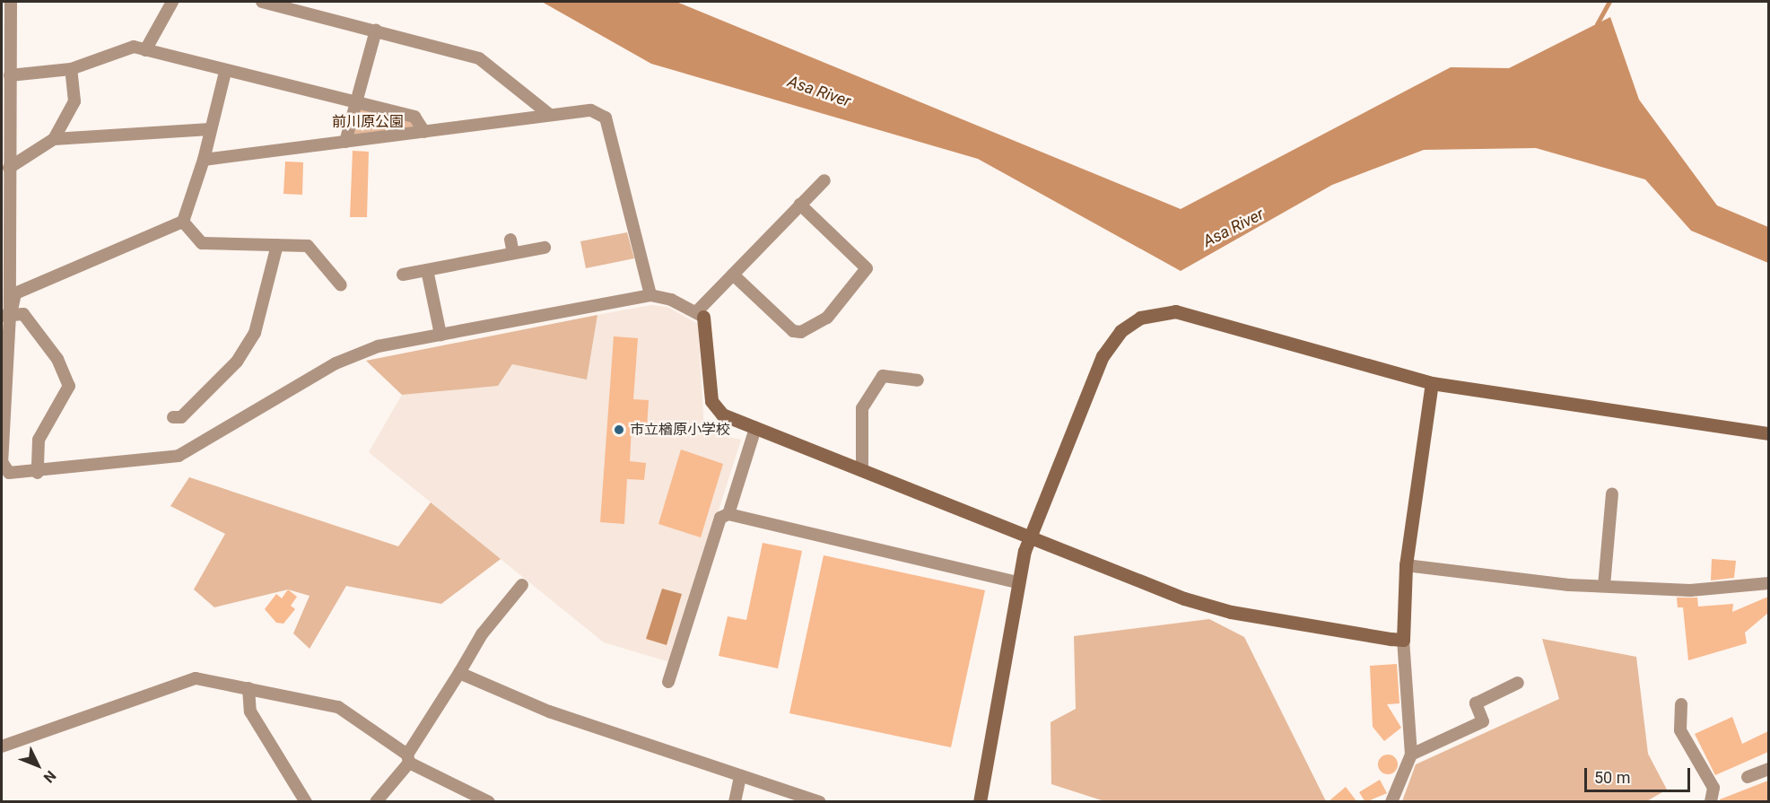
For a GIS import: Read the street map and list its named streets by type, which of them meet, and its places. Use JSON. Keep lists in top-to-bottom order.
{
  "water": ["Asa River"],
  "parks": ["前川原公園"],
  "places": ["市立楢原小学校"],
  "scale_bar": "50 m",
  "north": "bottom right"
}
